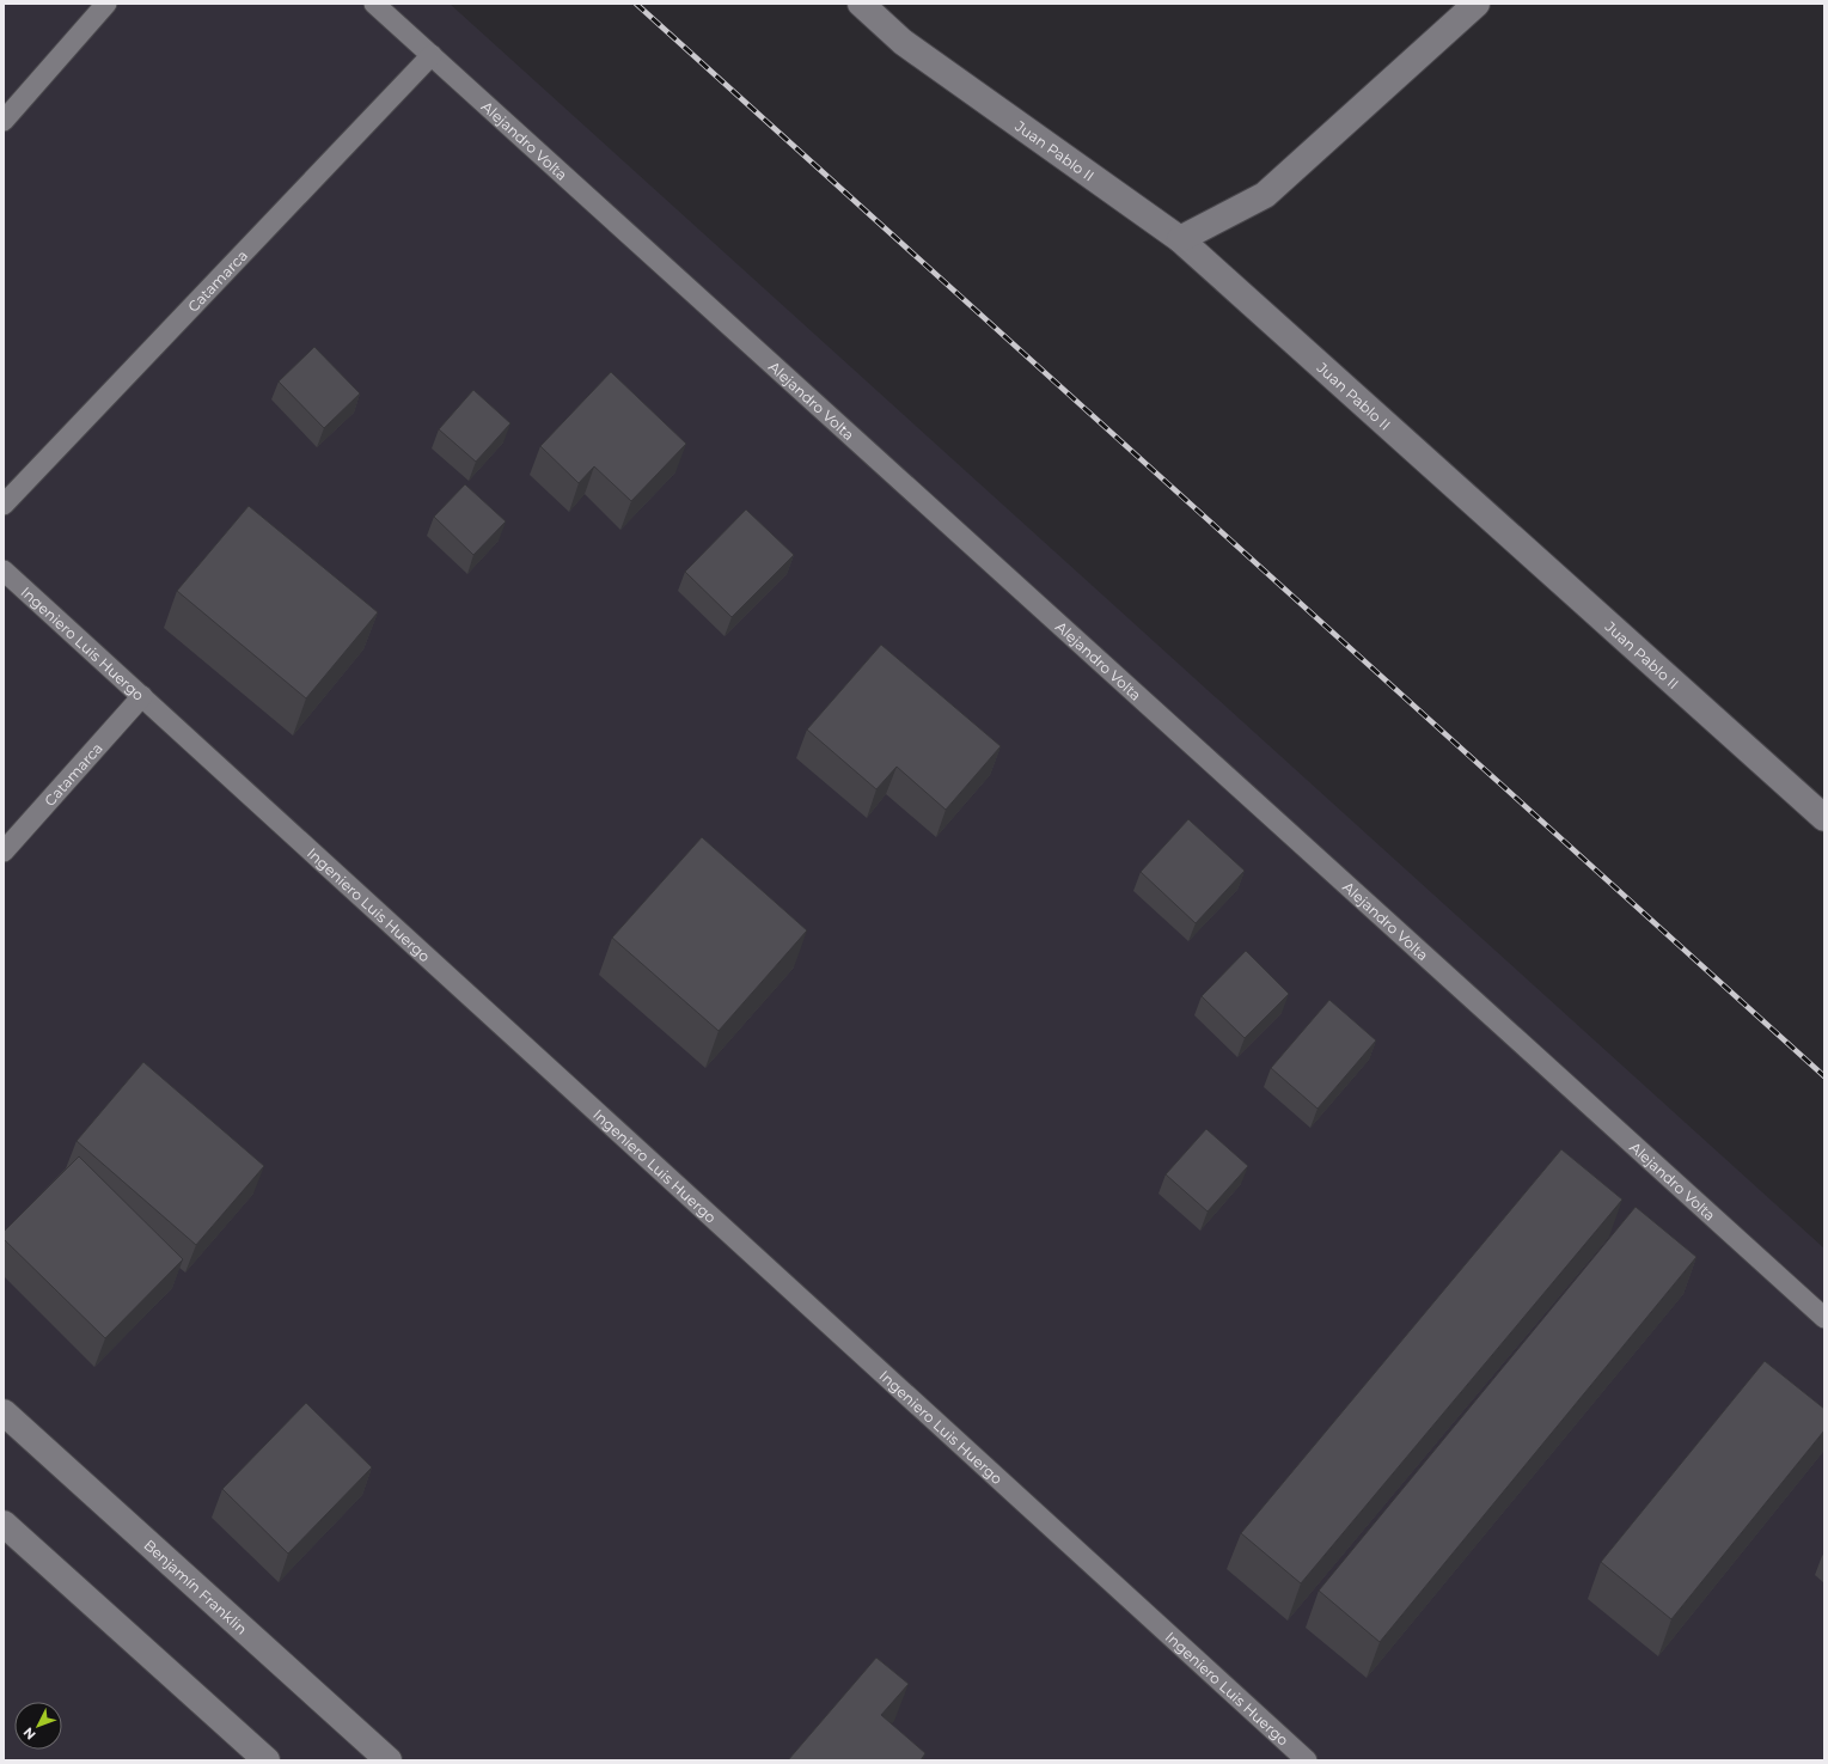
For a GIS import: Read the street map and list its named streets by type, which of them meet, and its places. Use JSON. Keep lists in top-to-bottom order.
{
  "streets": {
    "street": ["Juan Pablo II", "Benjamín Franklin"],
    "lane": ["Alejandro Volta", "Catamarca", "Ingeniero Luis Huergo"]
  },
  "crossings": [
    ["Alejandro Volta", "Catamarca"],
    ["Catamarca", "Ingeniero Luis Huergo"]
  ],
  "north": "bottom left"
}
